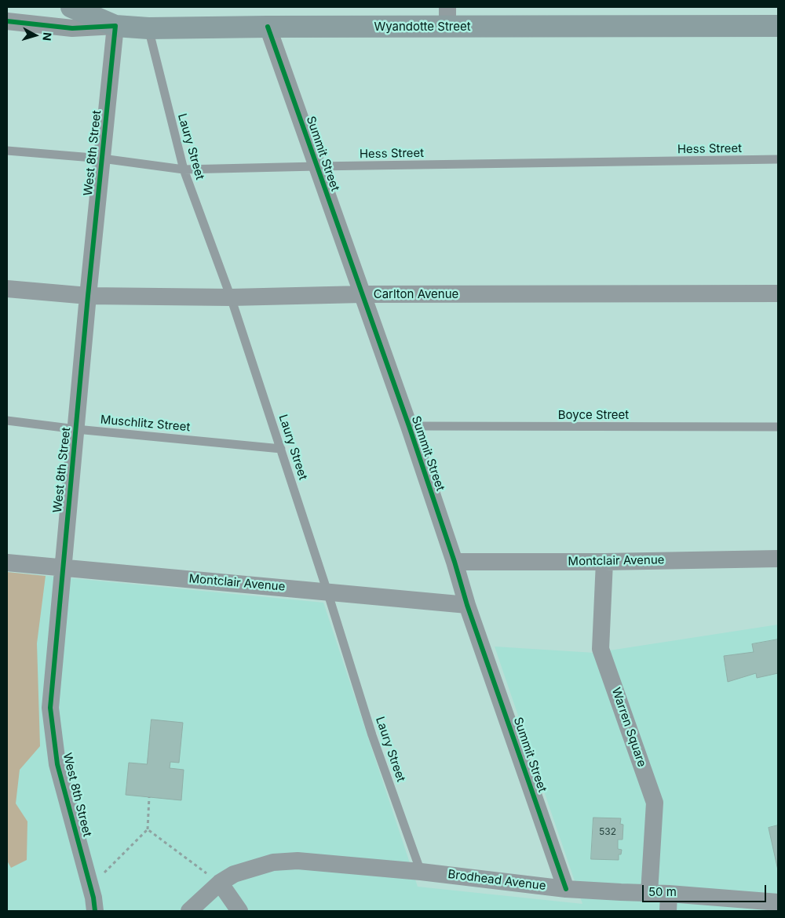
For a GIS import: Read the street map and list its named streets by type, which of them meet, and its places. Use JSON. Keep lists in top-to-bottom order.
{
  "streets": {
    "main road": ["Wyandotte Street"],
    "street": [
      "West 8th Street",
      "Summit Street",
      "Carlton Avenue",
      "Montclair Avenue",
      "Warren Square",
      "Brodhead Avenue"
    ],
    "lane": [
      "Laury Street",
      "Hess Street",
      "Boyce Street",
      "Muschlitz Street"
    ]
  },
  "crossings": [
    ["Wyandotte Street", "Laury Street"],
    ["Wyandotte Street", "West 8th Street"],
    ["Wyandotte Street", "Summit Street"],
    ["Laury Street", "Hess Street"],
    ["Laury Street", "Carlton Avenue"],
    ["Laury Street", "Muschlitz Street"],
    ["Laury Street", "Montclair Avenue"],
    ["Laury Street", "Brodhead Avenue"],
    ["Hess Street", "West 8th Street"],
    ["Hess Street", "Summit Street"],
    ["West 8th Street", "Carlton Avenue"],
    ["West 8th Street", "Muschlitz Street"],
    ["West 8th Street", "Montclair Avenue"],
    ["Summit Street", "Carlton Avenue"],
    ["Summit Street", "Boyce Street"],
    ["Summit Street", "Montclair Avenue"],
    ["Summit Street", "Brodhead Avenue"],
    ["Montclair Avenue", "Warren Square"],
    ["Warren Square", "Brodhead Avenue"]
  ],
  "house_numbers": ["532"],
  "scale_bar": "50 m",
  "north": "right"
}
